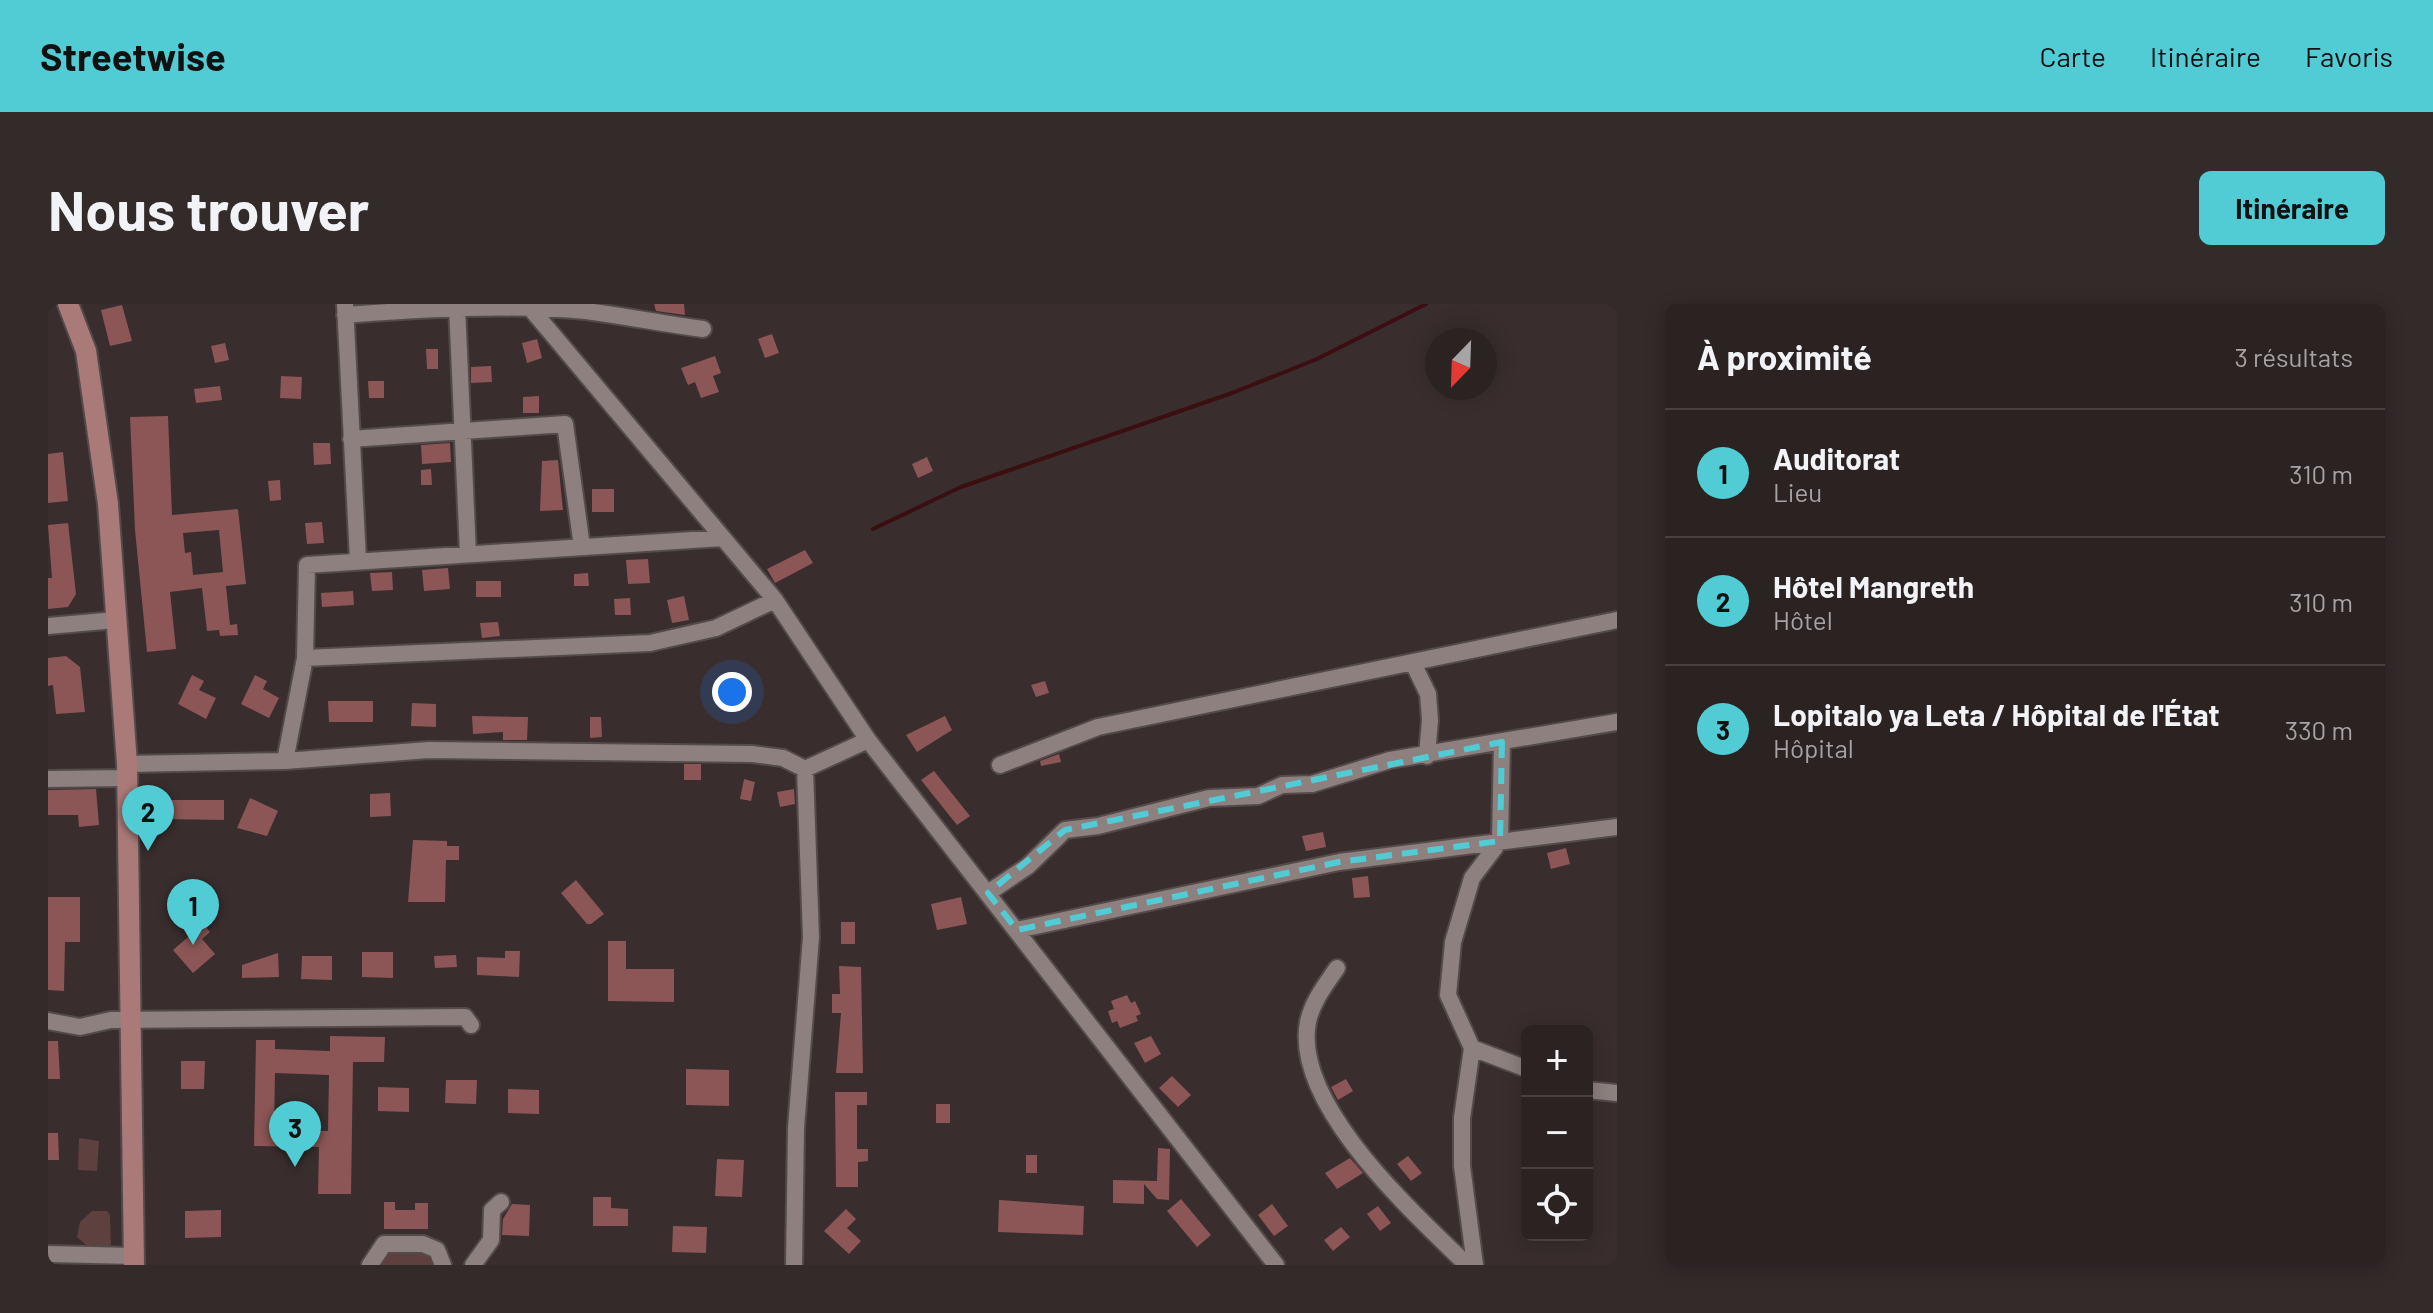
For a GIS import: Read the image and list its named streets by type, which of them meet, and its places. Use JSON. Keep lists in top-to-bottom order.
{
  "north": "bottom left",
  "page": {
    "header": "Streetwise",
    "nav": ["Carte", "Itinéraire", "Favoris"],
    "buttons": "Itinéraire",
    "title": "Nous trouver",
    "heading": ["À proximité", "3 résultats"],
    "list": [
      {
        "mark": "1",
        "name": "Auditorat",
        "note": "Lieu",
        "value": "310 m"
      },
      {
        "mark": "2",
        "name": "Hôtel Mangreth",
        "note": "Hôtel",
        "value": "310 m"
      },
      {
        "mark": "3",
        "name": "Lopitalo ya Leta / Hôpital de l'État",
        "note": "Hôpital",
        "value": "330 m"
      }
    ],
    "pins": ["2", "1", "3"],
    "map_buttons": ["+", "−"]
  }
}
